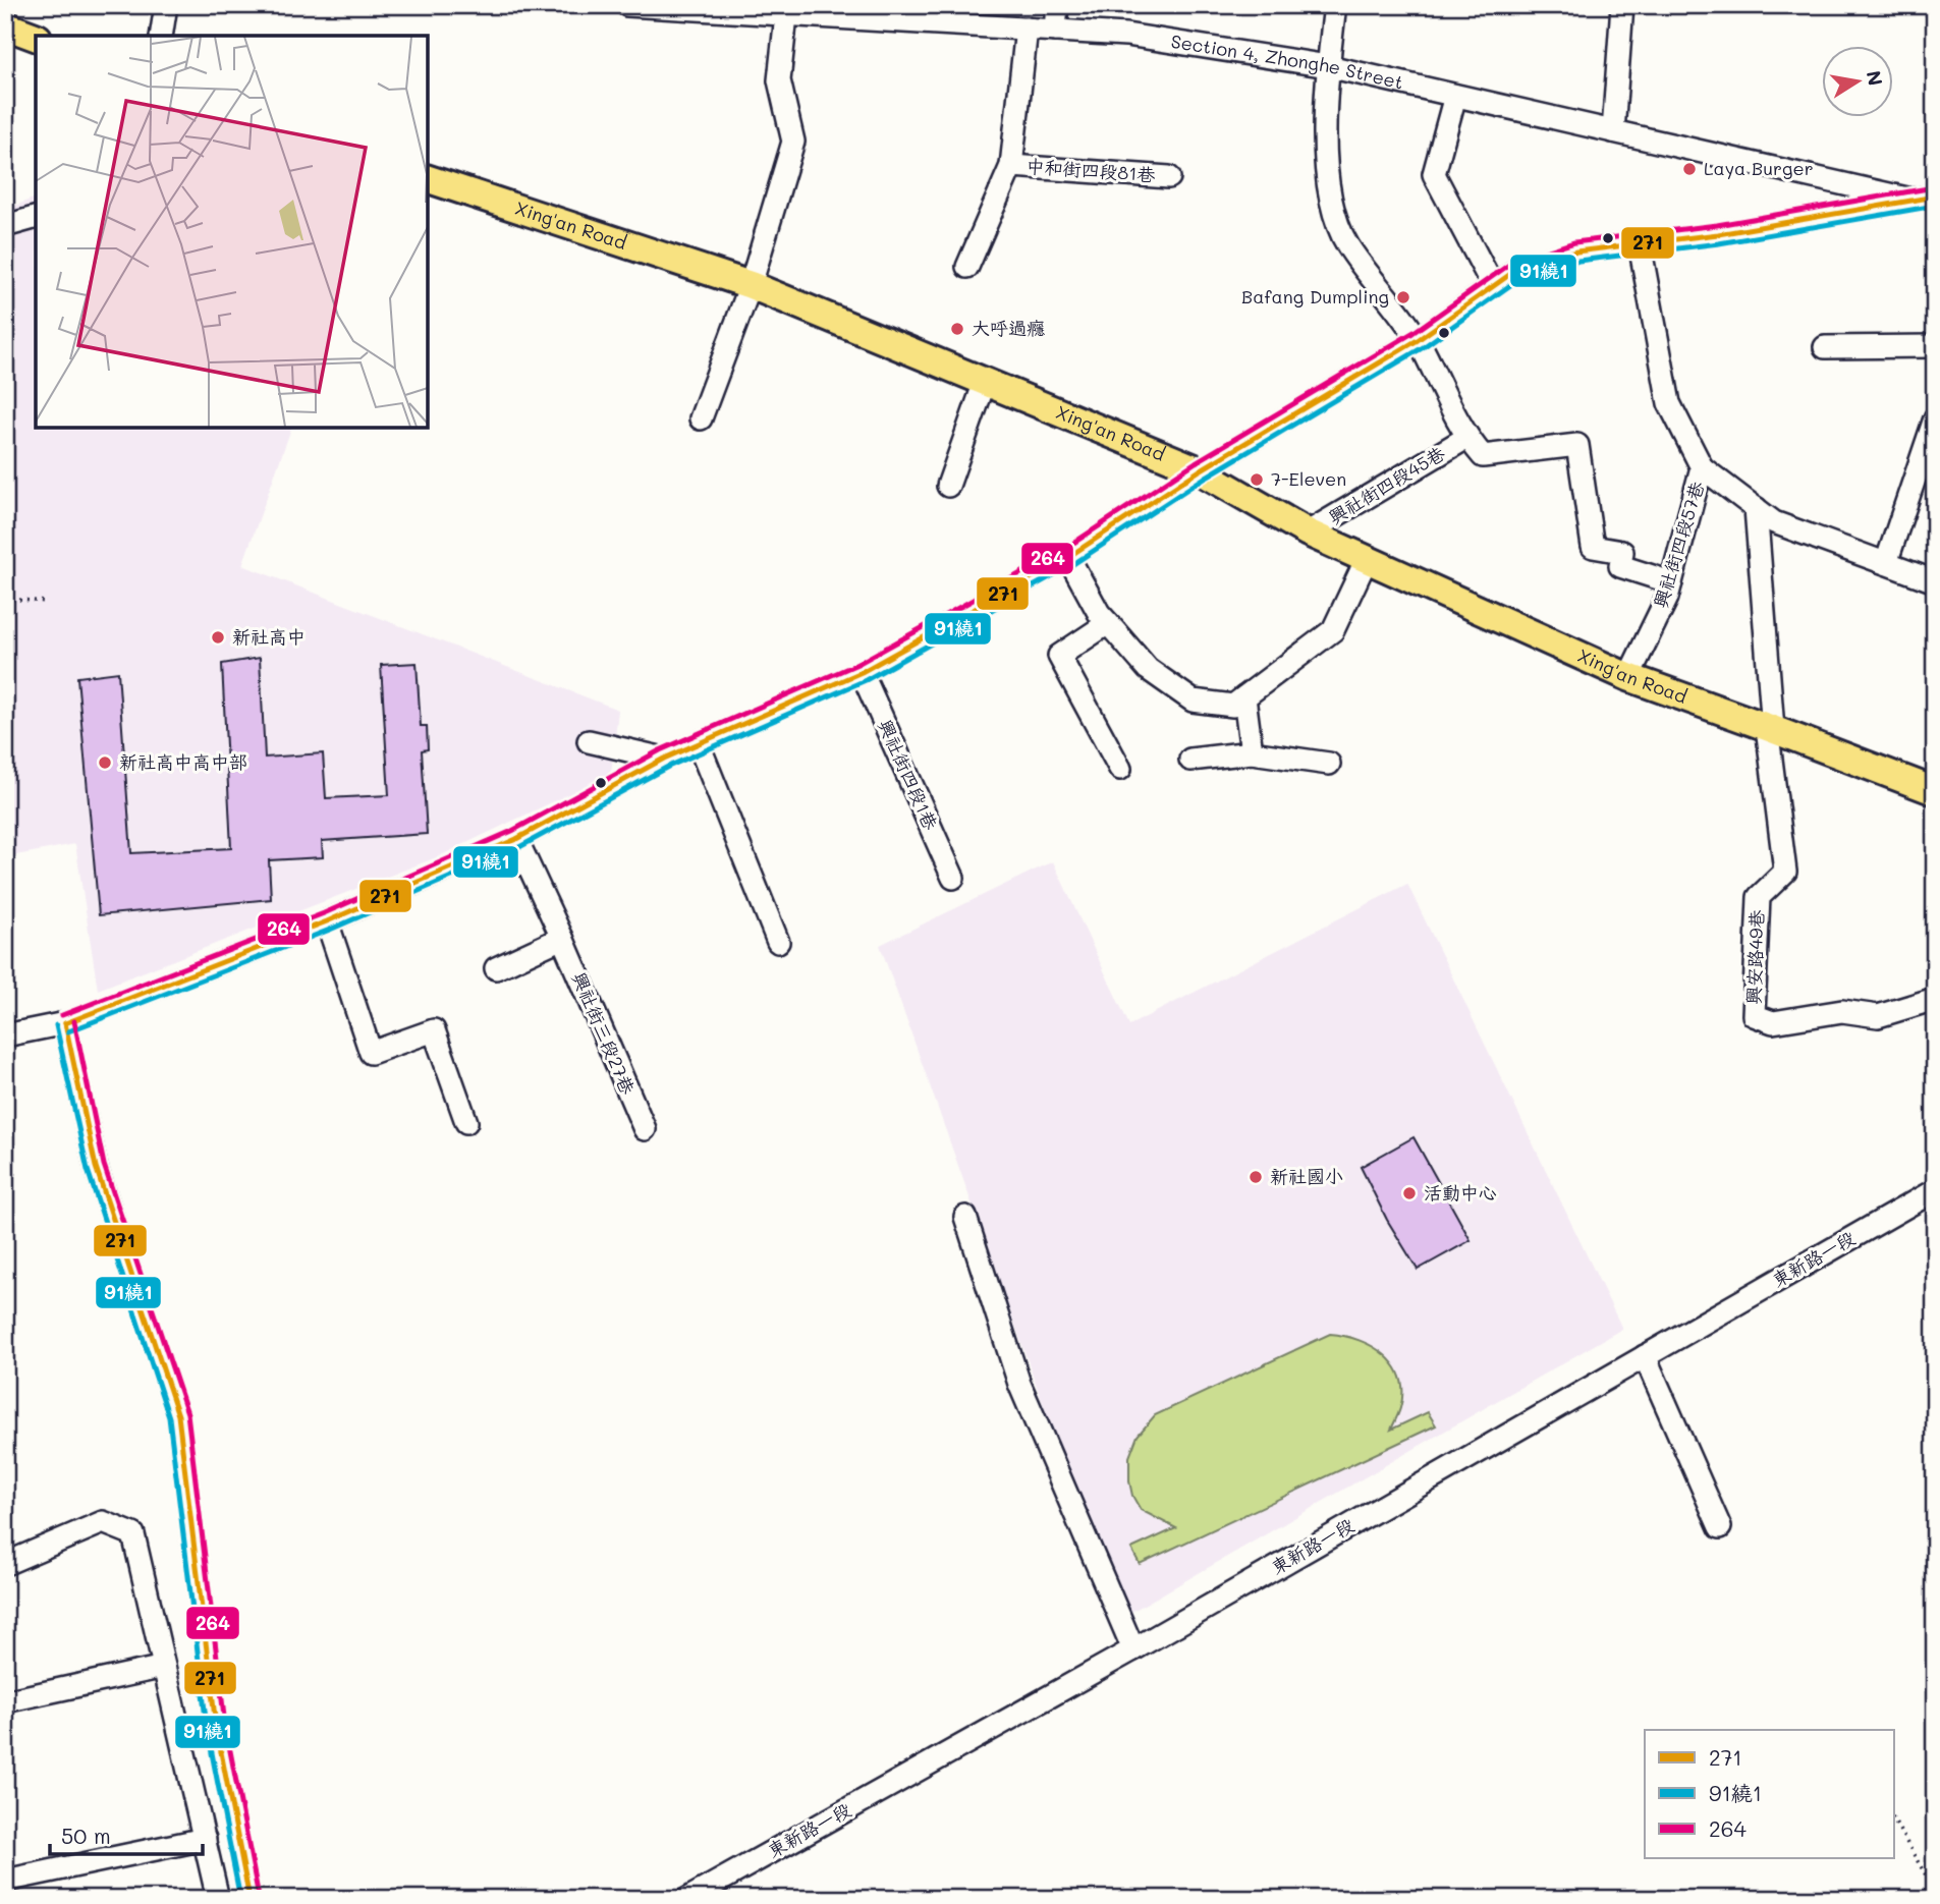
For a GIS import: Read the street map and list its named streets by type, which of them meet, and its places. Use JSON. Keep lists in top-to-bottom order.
{
  "streets": {
    "main road": ["Xing'an Road"],
    "street": [
      "Section 4, Zhonghe Street",
      "中和街四段81巷",
      "興社街四段45巷",
      "興社街四段57巷",
      "興社街四段1巷",
      "興安路49巷",
      "興社街三段27巷",
      "東新路一段"
    ]
  },
  "crossings": [
    ["Xing'an Road", "興社街四段45巷"],
    ["Xing'an Road", "興社街四段57巷"],
    ["Xing'an Road", "興安路49巷"]
  ],
  "places": [
    "Laya Burger",
    "Bafang Dumpling",
    "大呼過癮",
    "7-Eleven",
    "新社高中",
    "新社高中高中部",
    "新社國小",
    "活動中心"
  ],
  "lines": ["transit line 264", "transit line 271", "transit line 91繞1"],
  "legend": ["271", "91繞1", "264"],
  "scale_bar": "50 m",
  "north": "right"
}
